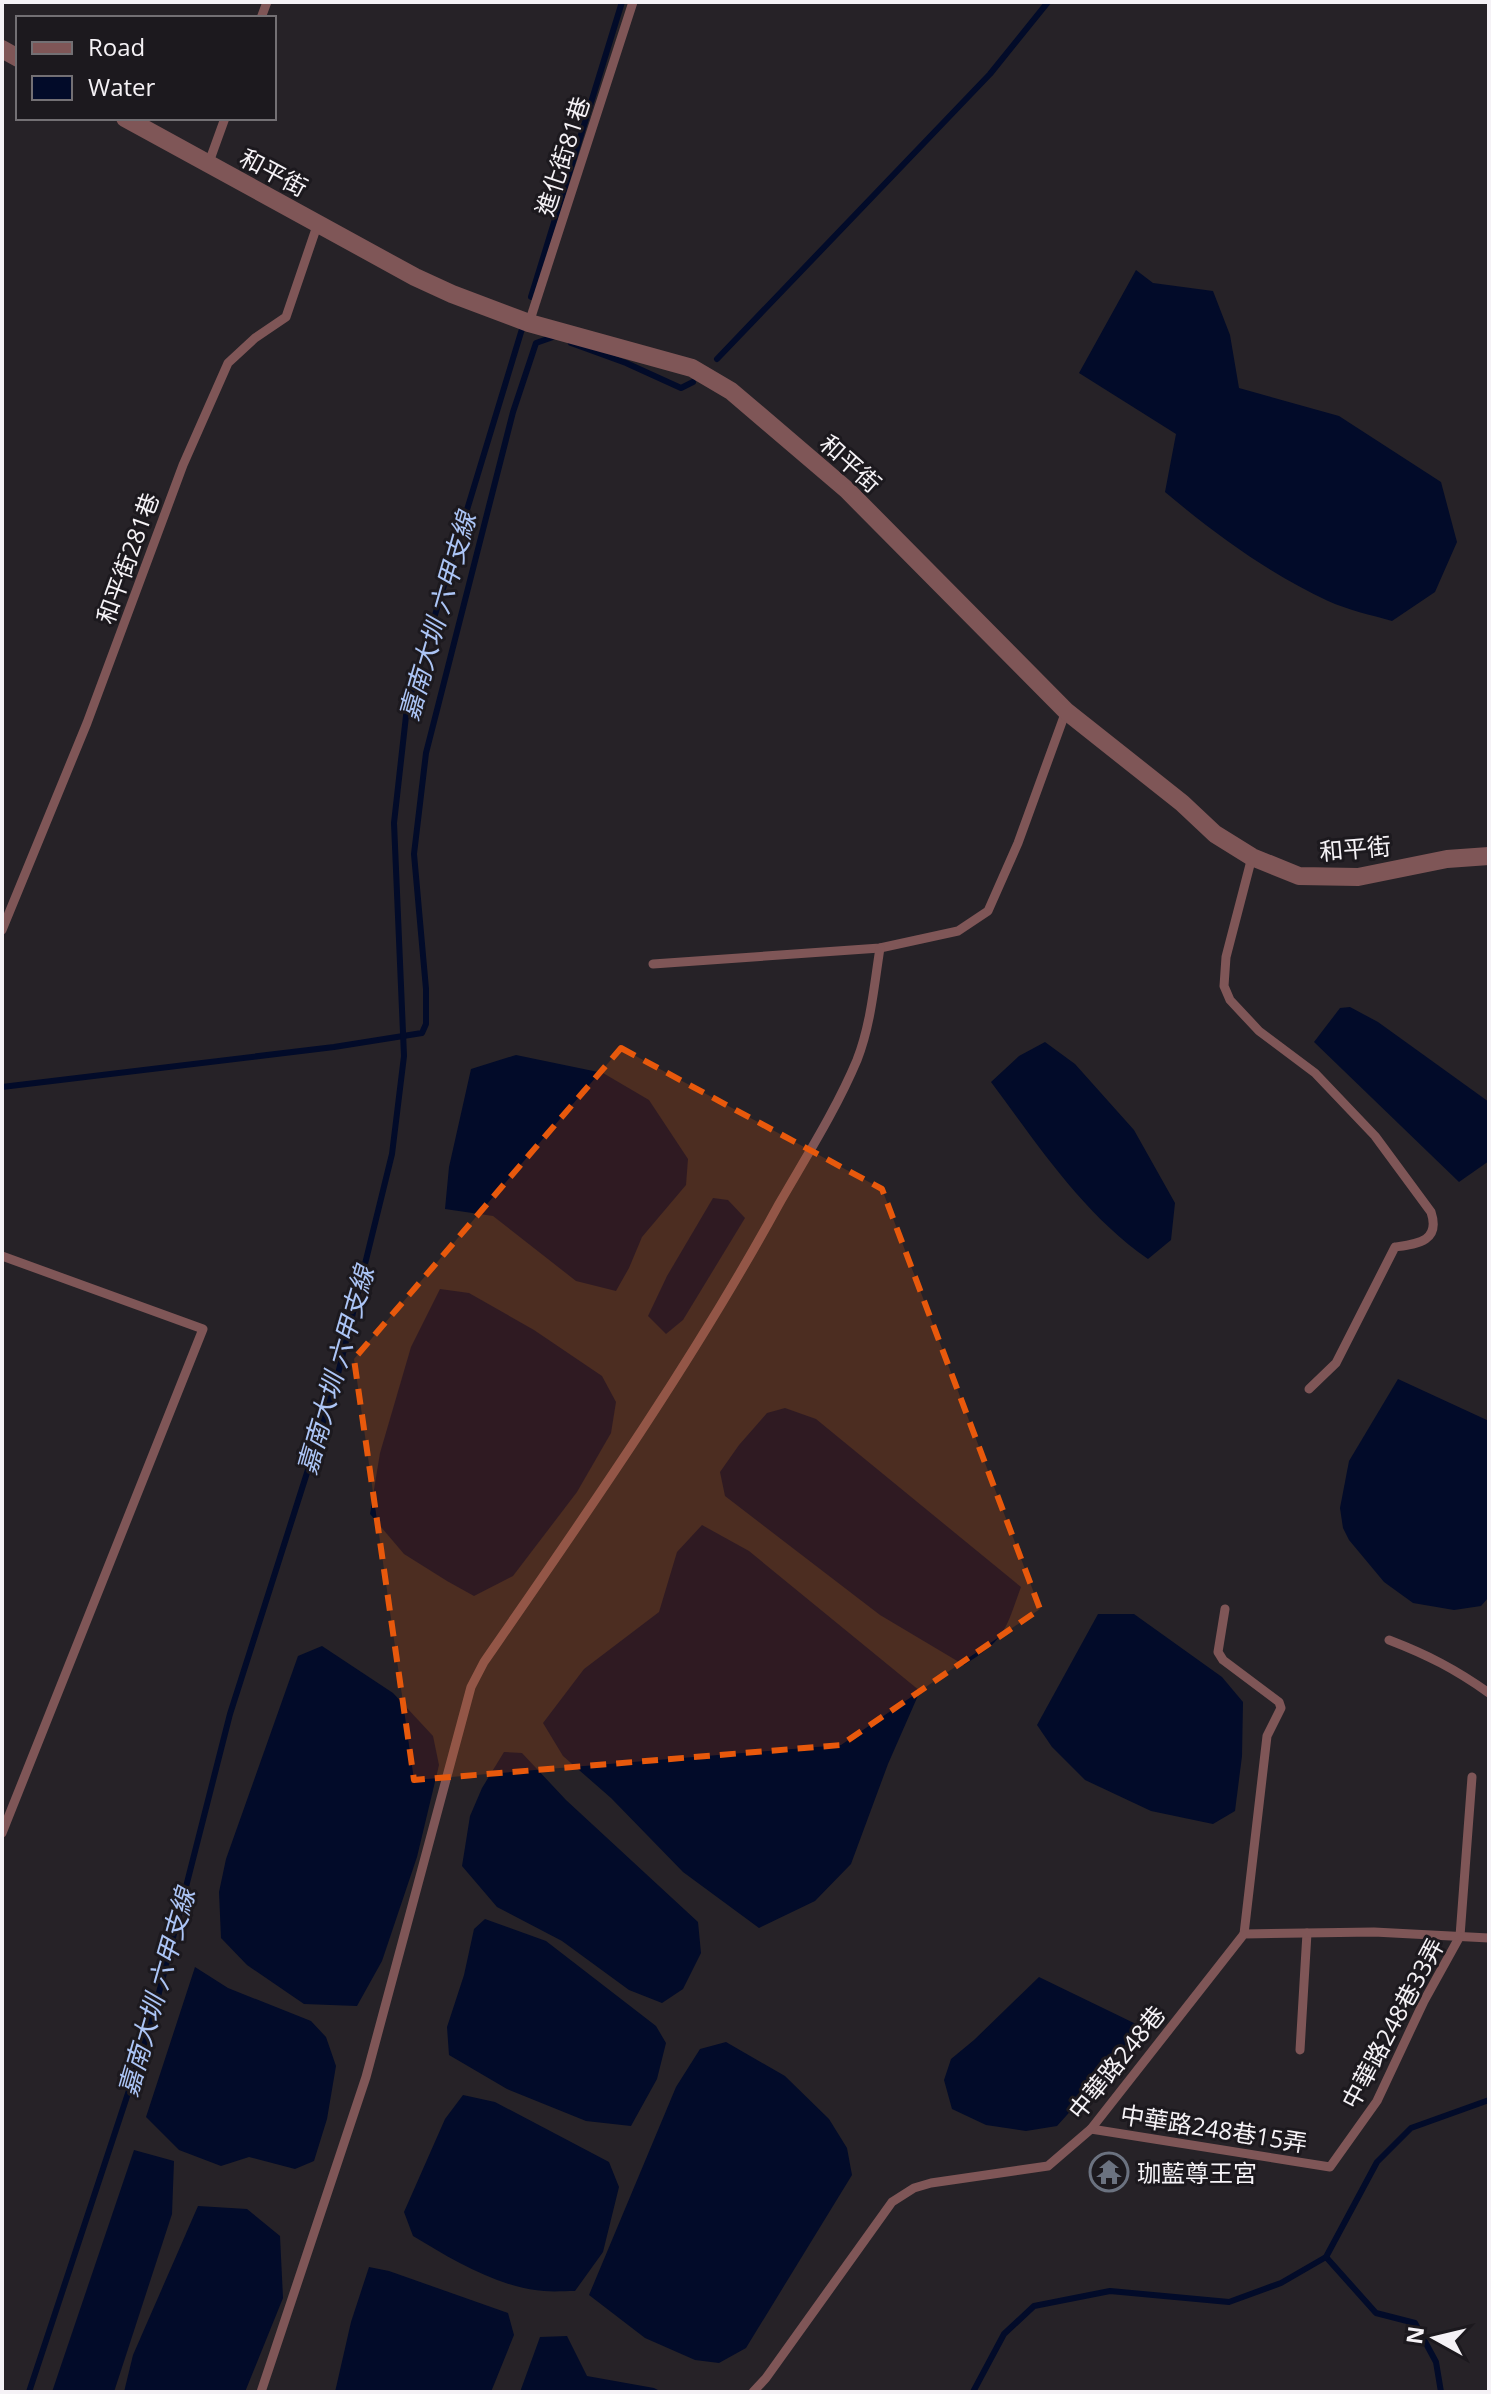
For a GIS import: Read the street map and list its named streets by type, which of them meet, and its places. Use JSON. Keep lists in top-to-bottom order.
{
  "streets": {
    "street": ["和平街"],
    "lane": [
      "進化街81巷",
      "和平街281巷",
      "中華路248巷33弄",
      "中華路248巷",
      "中華路248巷15弄"
    ]
  },
  "crossings": [
    ["進化街81巷", "和平街"],
    ["和平街", "和平街281巷"],
    ["中華路248巷33弄", "中華路248巷15弄"],
    ["中華路248巷", "中華路248巷15弄"]
  ],
  "water": ["嘉南大圳 六甲支線"],
  "places": {
    "temple": ["珈藍尊王宮"]
  },
  "legend": ["Road", "Water"],
  "north": "left"
}
